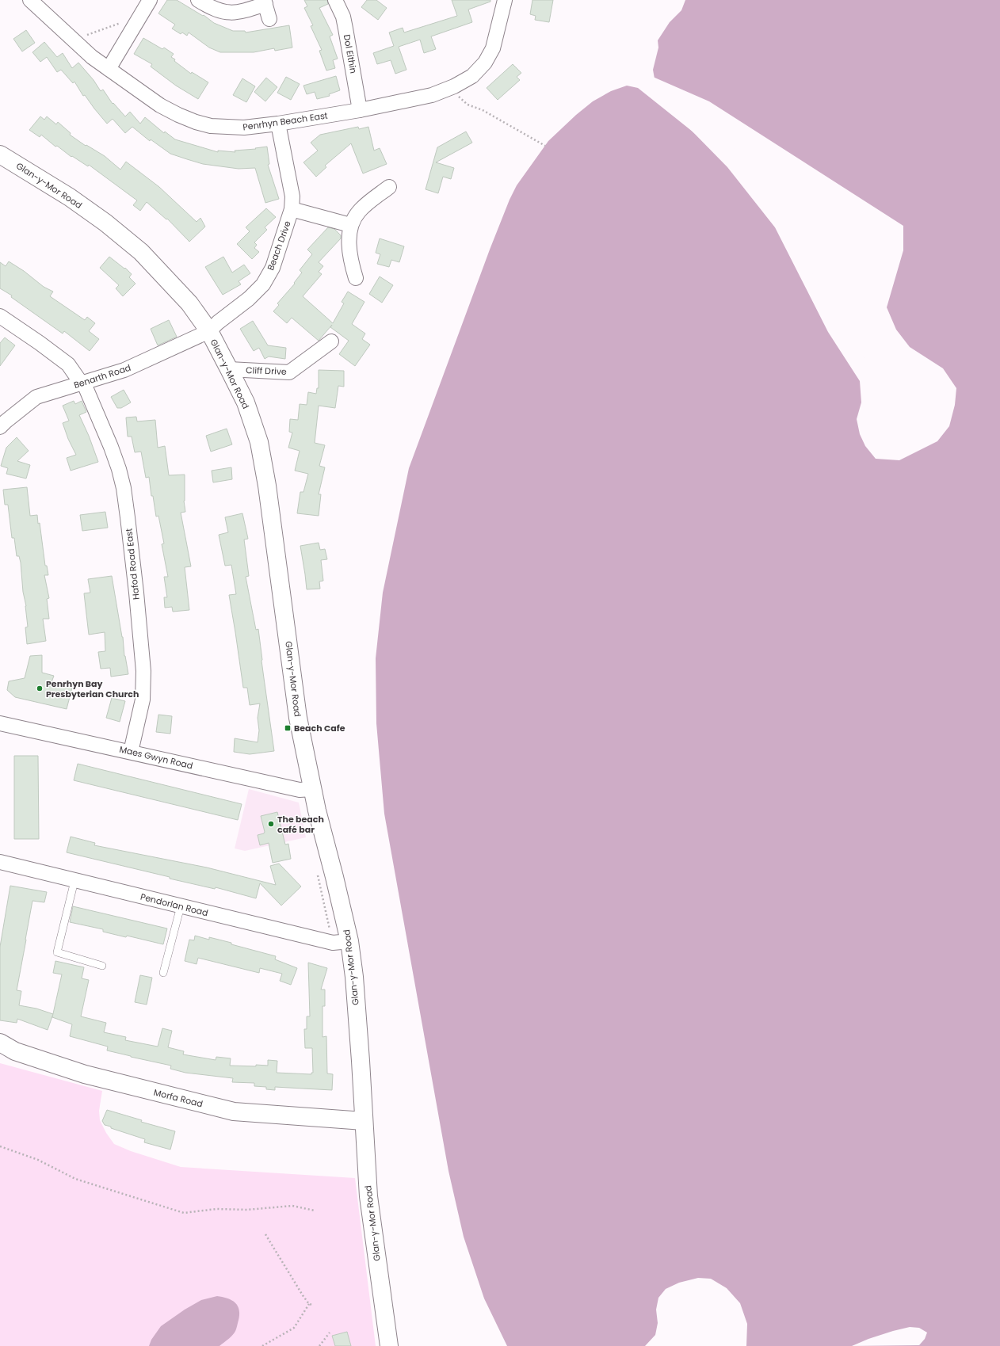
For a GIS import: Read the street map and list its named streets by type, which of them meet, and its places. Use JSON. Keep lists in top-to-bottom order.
{
  "streets": {
    "street": [
      "Dol Eithin",
      "Penrhyn Beach East",
      "Glan-y-Mor Road",
      "Beach Drive",
      "Cliff Drive",
      "Benarth Road",
      "Hafod Road East",
      "Maes Gwyn Road",
      "Pendorlan Road",
      "Morfa Road"
    ]
  },
  "crossings": [
    ["Dol Eithin", "Penrhyn Beach East"],
    ["Penrhyn Beach East", "Beach Drive"],
    ["Glan-y-Mor Road", "Beach Drive"],
    ["Glan-y-Mor Road", "Cliff Drive"],
    ["Glan-y-Mor Road", "Benarth Road"],
    ["Glan-y-Mor Road", "Maes Gwyn Road"],
    ["Glan-y-Mor Road", "Pendorlan Road"],
    ["Glan-y-Mor Road", "Morfa Road"],
    ["Beach Drive", "Benarth Road"],
    ["Benarth Road", "Hafod Road East"],
    ["Hafod Road East", "Maes Gwyn Road"]
  ],
  "places": {
    "other": ["Penrhyn Bay Presbyterian Church", "The beach café bar"],
    "transit": ["Beach Cafe"]
  }
}
